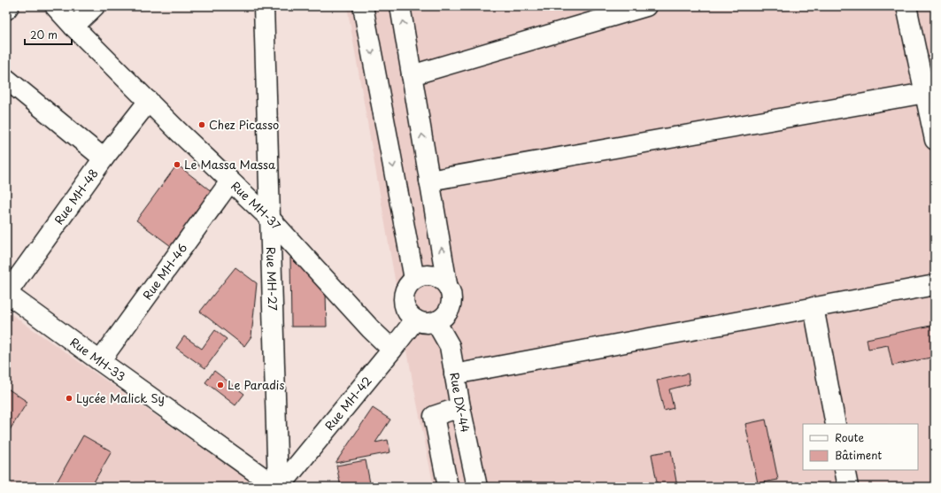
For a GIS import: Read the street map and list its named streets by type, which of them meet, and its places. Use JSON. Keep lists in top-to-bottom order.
{
  "streets": {
    "street": [
      "Rue MH-48",
      "Rue MH-37",
      "Rue MH-46",
      "Rue MH-27",
      "Rue MH-33",
      "Rue DX-44",
      "Rue MH-42"
    ]
  },
  "crossings": [
    ["Rue MH-48", "Rue MH-37"],
    ["Rue MH-48", "Rue MH-33"],
    ["Rue MH-37", "Rue MH-46"],
    ["Rue MH-37", "Rue MH-27"],
    ["Rue MH-37", "Rue MH-42"],
    ["Rue MH-46", "Rue MH-33"],
    ["Rue MH-27", "Rue MH-33"],
    ["Rue MH-27", "Rue MH-42"],
    ["Rue MH-33", "Rue MH-42"],
    ["Rue DX-44", "Rue MH-42"]
  ],
  "places": [
    "Chez Picasso",
    "Le Massa Massa",
    "Le Paradis",
    "Lycée Malick Sy"
  ],
  "legend": ["Route", "Bâtiment"],
  "scale_bar": "20 m"
}
